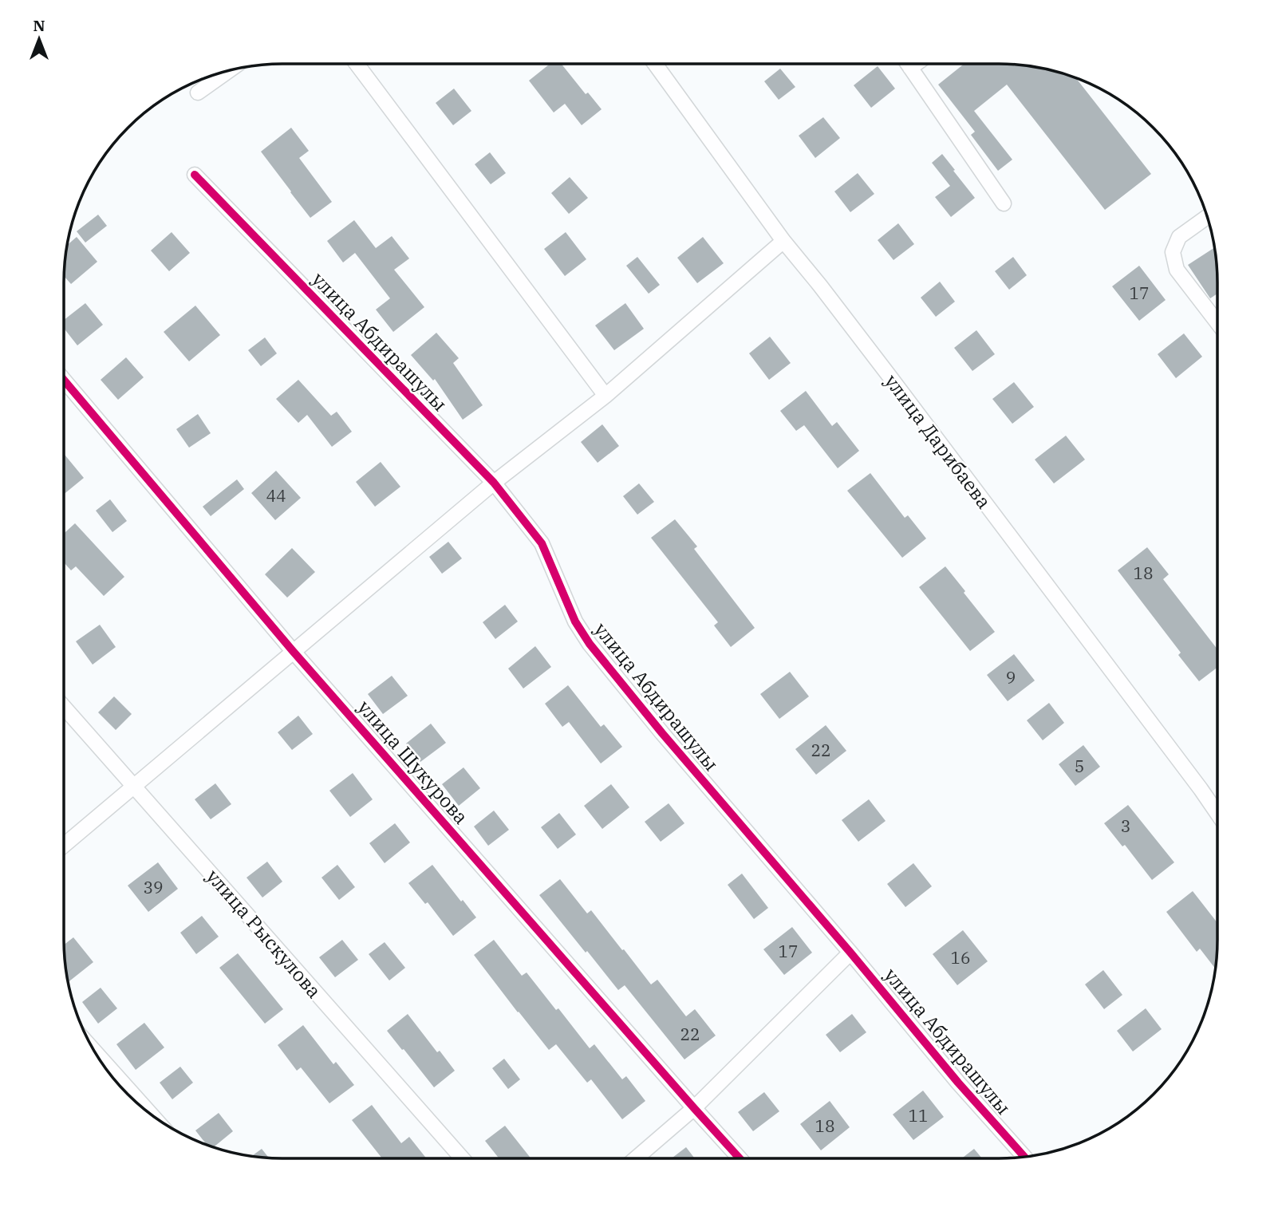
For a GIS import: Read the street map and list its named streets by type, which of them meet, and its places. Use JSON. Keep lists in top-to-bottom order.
{
  "streets": {
    "street": [
      "улица Абдирашулы",
      "улица Дарибаева",
      "улица Шукурова",
      "улица Рыскулова"
    ]
  },
  "house_numbers": [
    "17",
    "44",
    "18",
    "9",
    "22",
    "5",
    "3",
    "39",
    "17",
    "16",
    "22",
    "11",
    "18"
  ],
  "north": "top"
}
